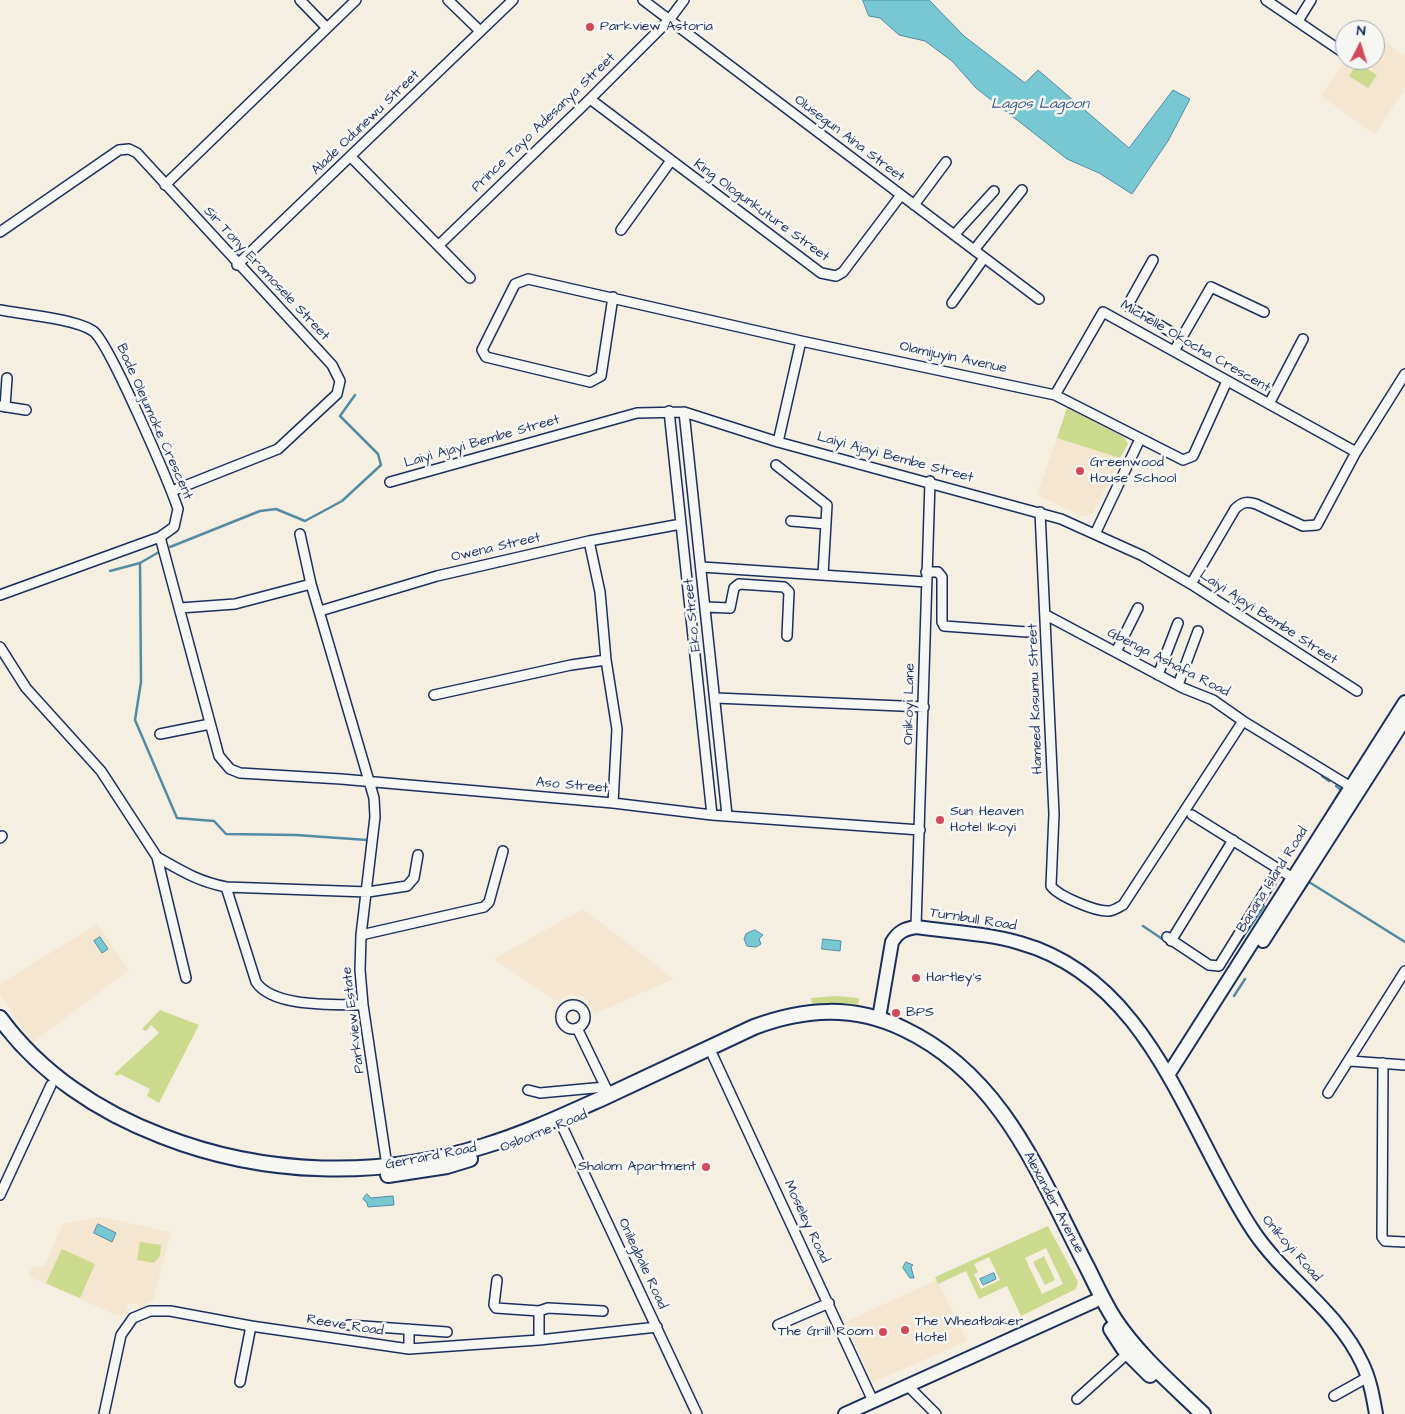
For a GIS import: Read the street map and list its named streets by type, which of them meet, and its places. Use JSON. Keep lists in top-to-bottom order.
{
  "streets": {
    "main road": ["Osborne Road", "Gerrard Road", "Alexander Avenue"],
    "street": [
      "Alade Odunewu Street",
      "Prince Tayo Adesanya Street",
      "Olusegun Aina Street",
      "King Ologunkuture Street",
      "Sir Tony Eromosele Street",
      "Michelle Okocha Crescent",
      "Olamijuyin Avenue",
      "Bode Olejumoke Crescent",
      "Laiyi Ajayi Bembe Street",
      "Owena Street",
      "Eko Street",
      "Gbenga Ashafa Road",
      "Hameed Kasumu Street",
      "Onikoyi Lane",
      "Aso Street",
      "Banana Island Road",
      "Turnbull Road",
      "Parkview Estate",
      "Moseley Road",
      "Onikoyi Road",
      "Onilegbale Road",
      "Reeve Road"
    ]
  },
  "crossings": [
    ["Alade Odunewu Street", "Sir Tony Eromosele Street"],
    ["Prince Tayo Adesanya Street", "Olusegun Aina Street"],
    ["Prince Tayo Adesanya Street", "King Ologunkuture Street"],
    ["Olusegun Aina Street", "King Ologunkuture Street"],
    ["Sir Tony Eromosele Street", "Bode Olejumoke Crescent"],
    ["Michelle Okocha Crescent", "Olamijuyin Avenue"],
    ["Laiyi Ajayi Bembe Street", "Eko Street"],
    ["Laiyi Ajayi Bembe Street", "Hameed Kasumu Street"],
    ["Laiyi Ajayi Bembe Street", "Onikoyi Lane"],
    ["Owena Street", "Eko Street"],
    ["Owena Street", "Parkview Estate"],
    ["Eko Street", "Aso Street"],
    ["Gbenga Ashafa Road", "Hameed Kasumu Street"],
    ["Gbenga Ashafa Road", "Banana Island Road"],
    ["Onikoyi Lane", "Aso Street"],
    ["Onikoyi Lane", "Turnbull Road"],
    ["Aso Street", "Parkview Estate"],
    ["Banana Island Road", "Turnbull Road"],
    ["Banana Island Road", "Onikoyi Road"],
    ["Turnbull Road", "Osborne Road"],
    ["Turnbull Road", "Gerrard Road"],
    ["Turnbull Road", "Alexander Avenue"],
    ["Turnbull Road", "Onikoyi Road"],
    ["Parkview Estate", "Gerrard Road"],
    ["Osborne Road", "Gerrard Road"],
    ["Osborne Road", "Alexander Avenue"],
    ["Osborne Road", "Moseley Road"],
    ["Osborne Road", "Onilegbale Road"],
    ["Gerrard Road", "Alexander Avenue"],
    ["Onilegbale Road", "Reeve Road"]
  ],
  "water": ["Lagos Lagoon"],
  "places": [
    "Parkview Astoria",
    "Greenwood House School",
    "Sun Heaven Hotel Ikoyi",
    "Hartley's",
    "BPS",
    "Shalom Apartment",
    "The Wheatbaker Hotel",
    "The Grill Room"
  ],
  "north": "top"
}
